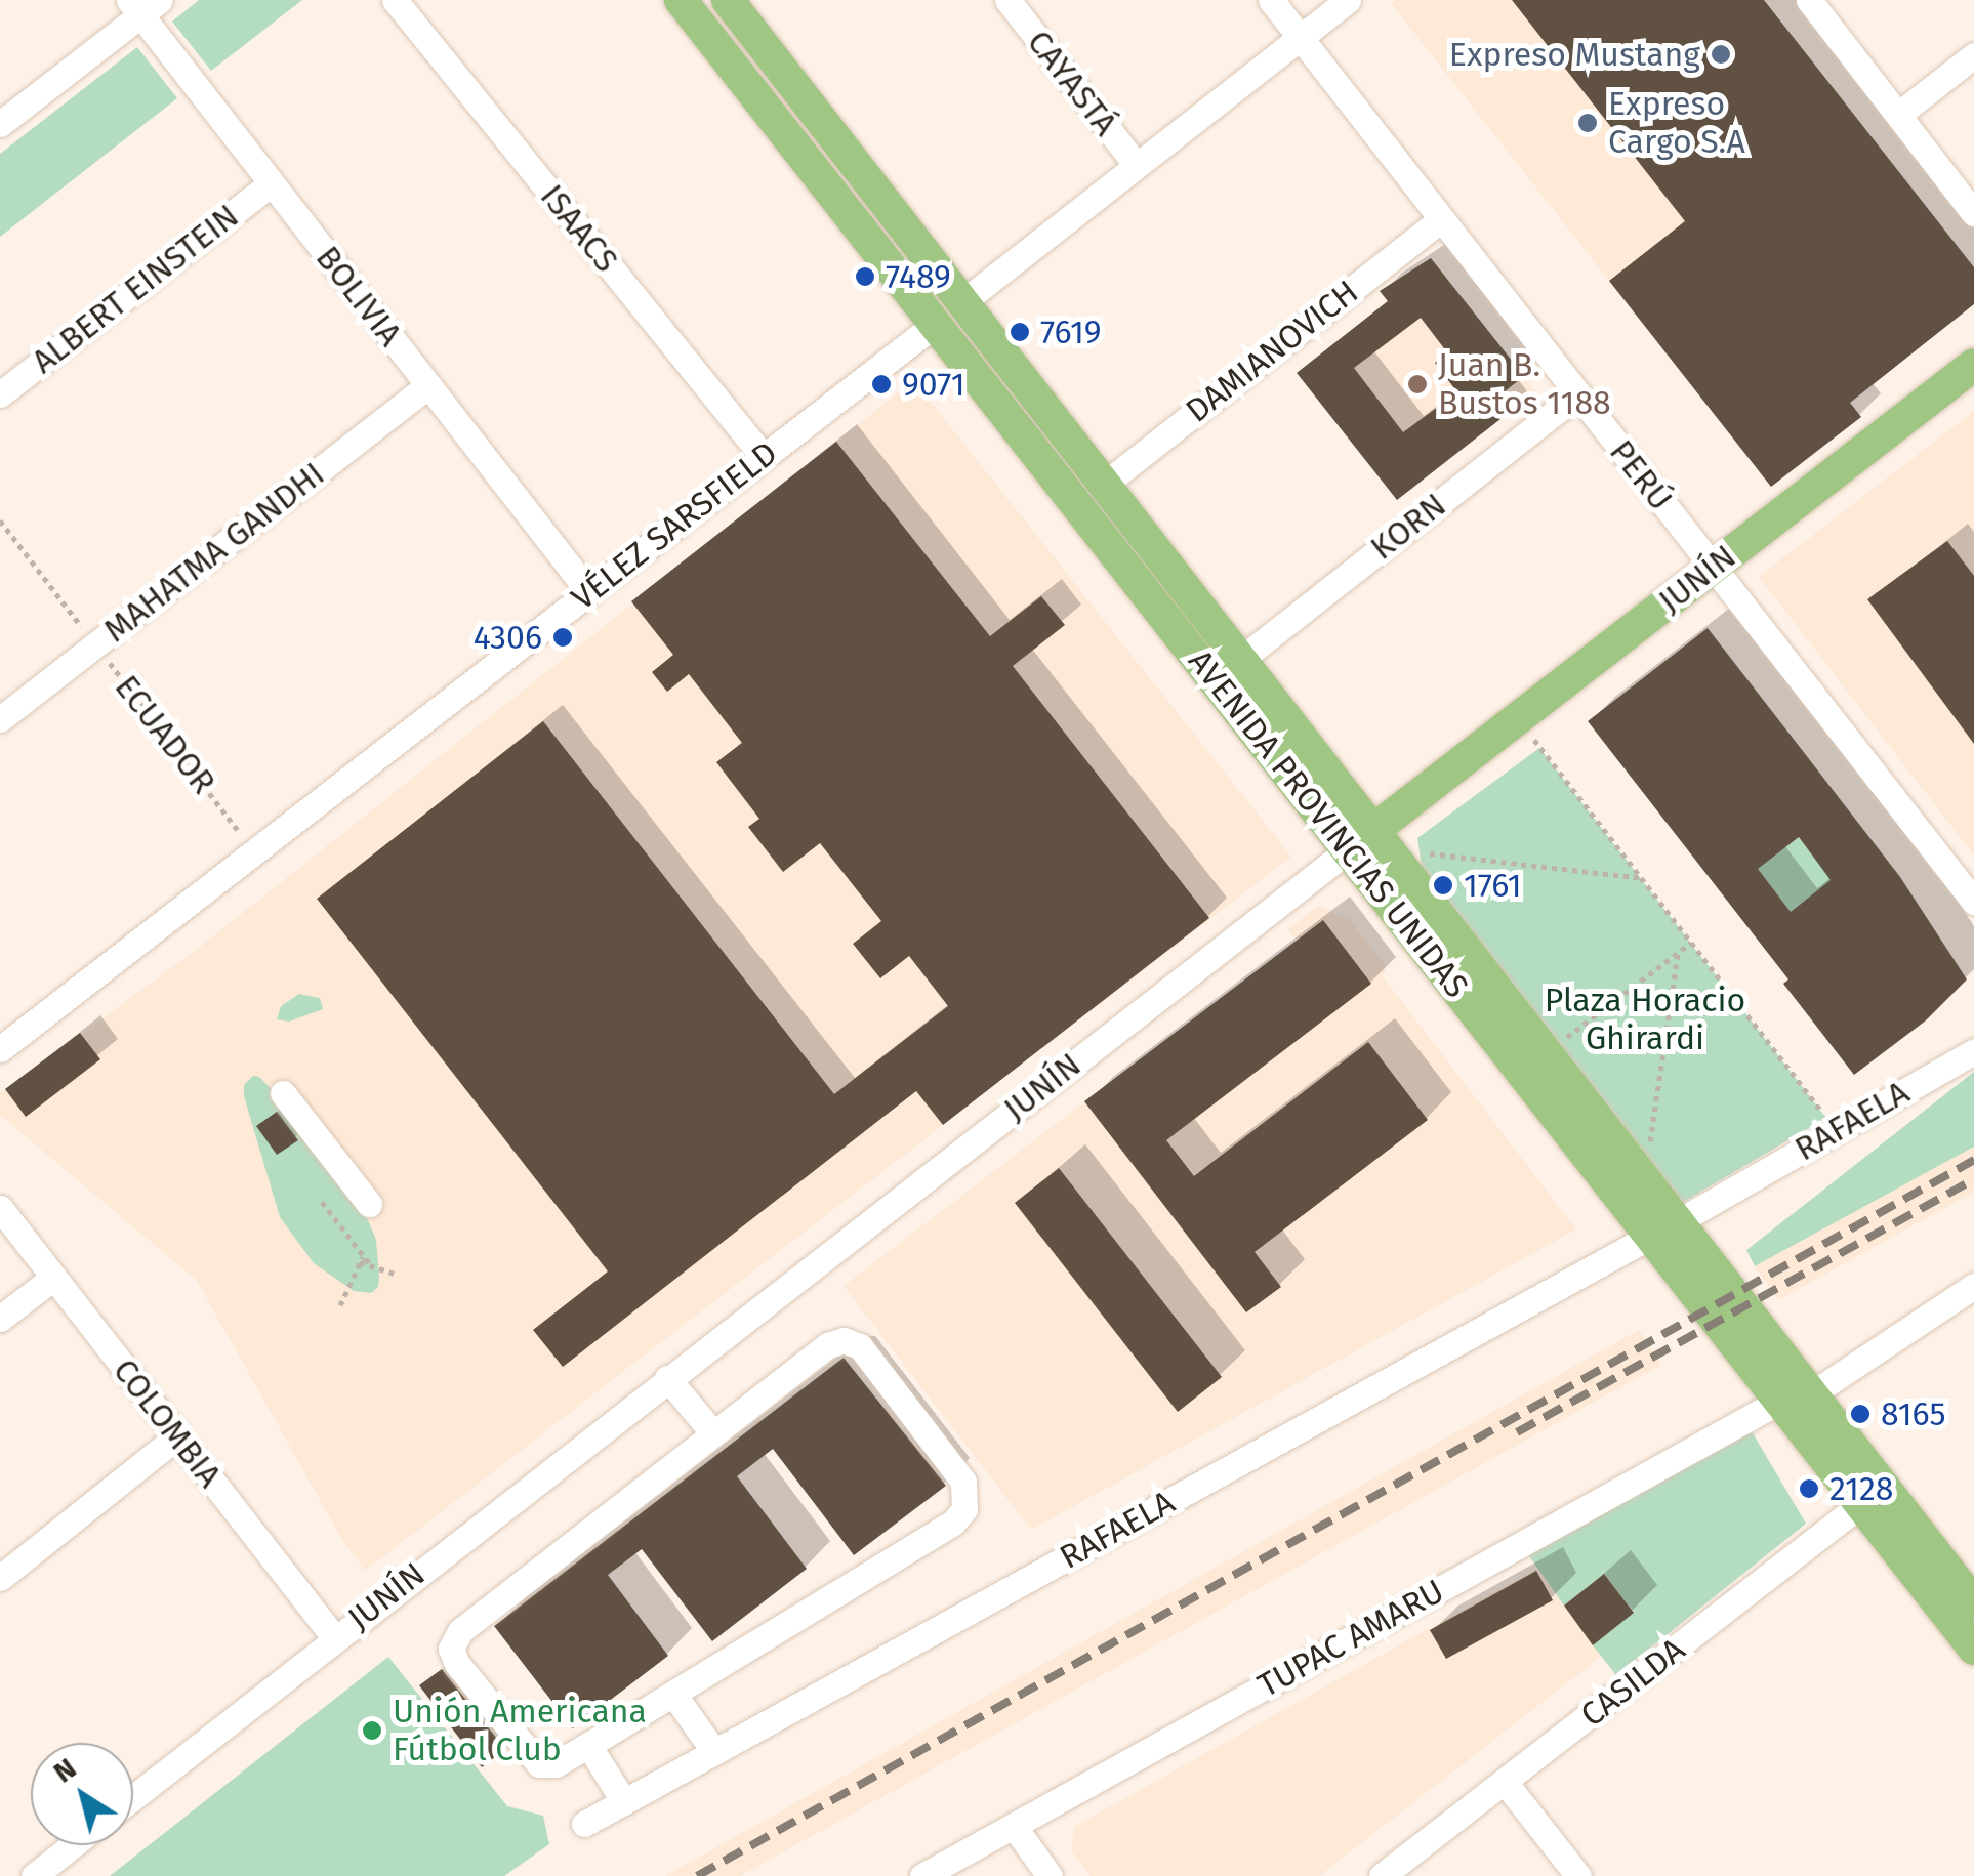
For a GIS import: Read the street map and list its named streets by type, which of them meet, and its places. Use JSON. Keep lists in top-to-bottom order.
{
  "streets": {
    "main road": ["JUNÍN", "AVENIDA PROVINCIAS UNIDAS"],
    "street": [
      "CAYASTÁ",
      "ISAACS",
      "ALBERT EINSTEIN",
      "BOLIVIA",
      "DAMIANOVICH",
      "PERÚ",
      "VÉLEZ SARSFIELD",
      "KORN",
      "MAHATMA GANDHI",
      "RAFAELA",
      "COLOMBIA",
      "TUPAC AMARU",
      "CASILDA"
    ],
    "path": ["ECUADOR"]
  },
  "crossings": [
    ["CAYASTÁ", "VÉLEZ SARSFIELD"],
    ["ISAACS", "VÉLEZ SARSFIELD"],
    ["ALBERT EINSTEIN", "BOLIVIA"],
    ["BOLIVIA", "VÉLEZ SARSFIELD"],
    ["BOLIVIA", "MAHATMA GANDHI"],
    ["DAMIANOVICH", "PERÚ"],
    ["DAMIANOVICH", "AVENIDA PROVINCIAS UNIDAS"],
    ["PERÚ", "VÉLEZ SARSFIELD"],
    ["PERÚ", "KORN"],
    ["PERÚ", "JUNÍN"],
    ["VÉLEZ SARSFIELD", "ECUADOR"],
    ["VÉLEZ SARSFIELD", "AVENIDA PROVINCIAS UNIDAS"],
    ["KORN", "AVENIDA PROVINCIAS UNIDAS"],
    ["MAHATMA GANDHI", "ECUADOR"],
    ["JUNÍN", "AVENIDA PROVINCIAS UNIDAS"],
    ["JUNÍN", "COLOMBIA"],
    ["AVENIDA PROVINCIAS UNIDAS", "RAFAELA"],
    ["AVENIDA PROVINCIAS UNIDAS", "TUPAC AMARU"],
    ["AVENIDA PROVINCIAS UNIDAS", "CASILDA"]
  ],
  "parks": ["Plaza Horacio Ghirardi"],
  "places": [
    "Expreso Mustang",
    "Expreso Cargo S.A",
    "7489",
    "7619",
    "9071",
    "Juan B. Bustos 1188",
    "4306",
    "1761",
    "8165",
    "2128",
    "Unión Americana Fútbol Club"
  ],
  "north": "top left"
}
